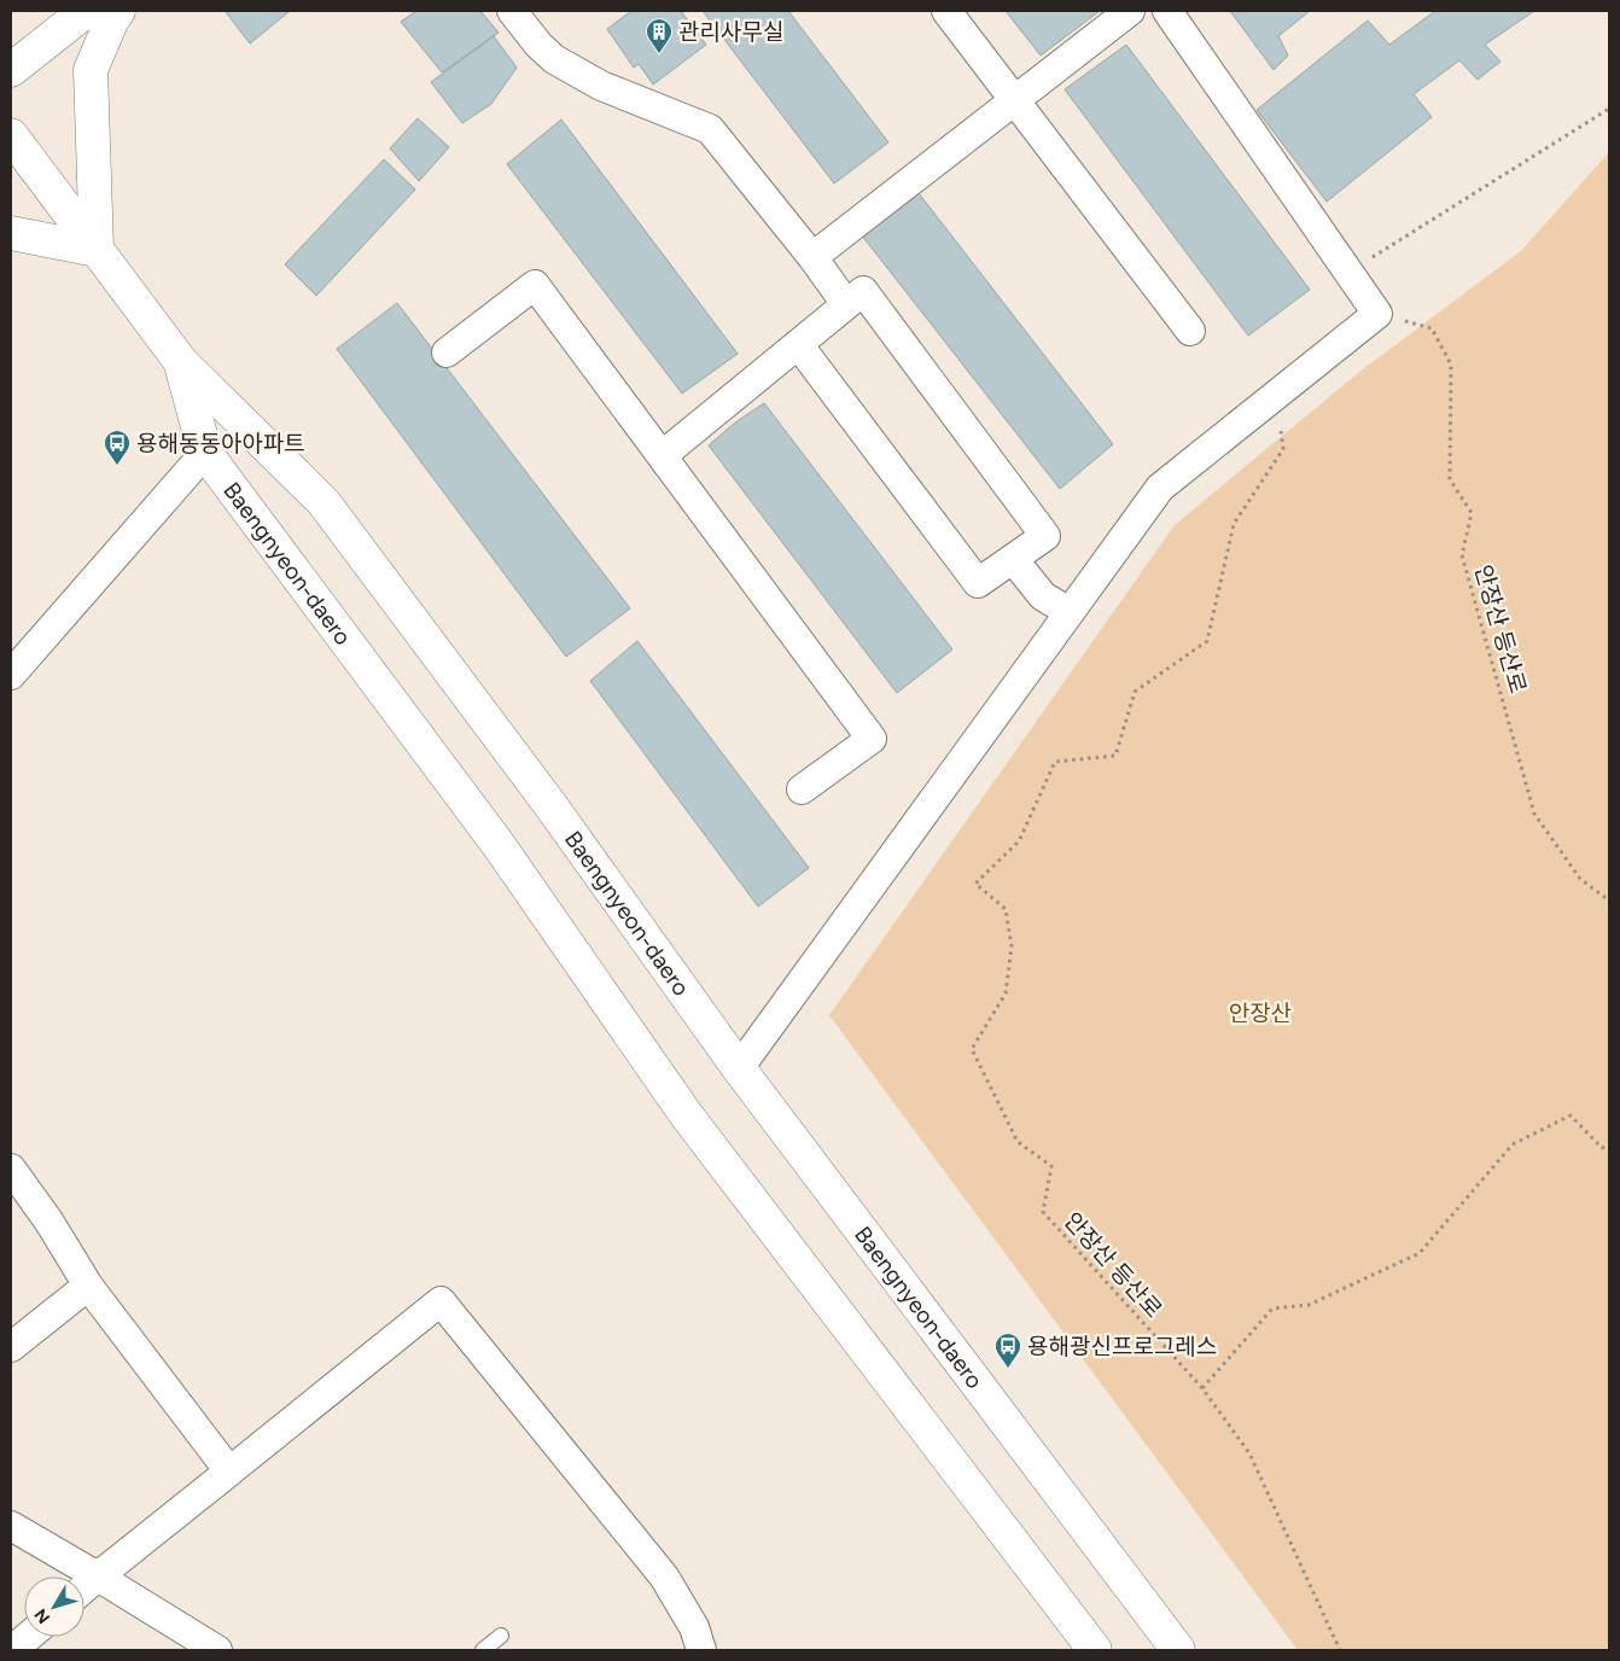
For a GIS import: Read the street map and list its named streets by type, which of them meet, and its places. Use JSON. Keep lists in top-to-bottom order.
{
  "streets": {
    "street": ["Baengnyeon-daero"],
    "path": ["안장산 등산로"]
  },
  "parks": ["안장산"],
  "places": {
    "building": ["관리사무실"],
    "bus stop": ["용해동동아아파트", "용해광신프로그레스"]
  },
  "north": "bottom left"
}
